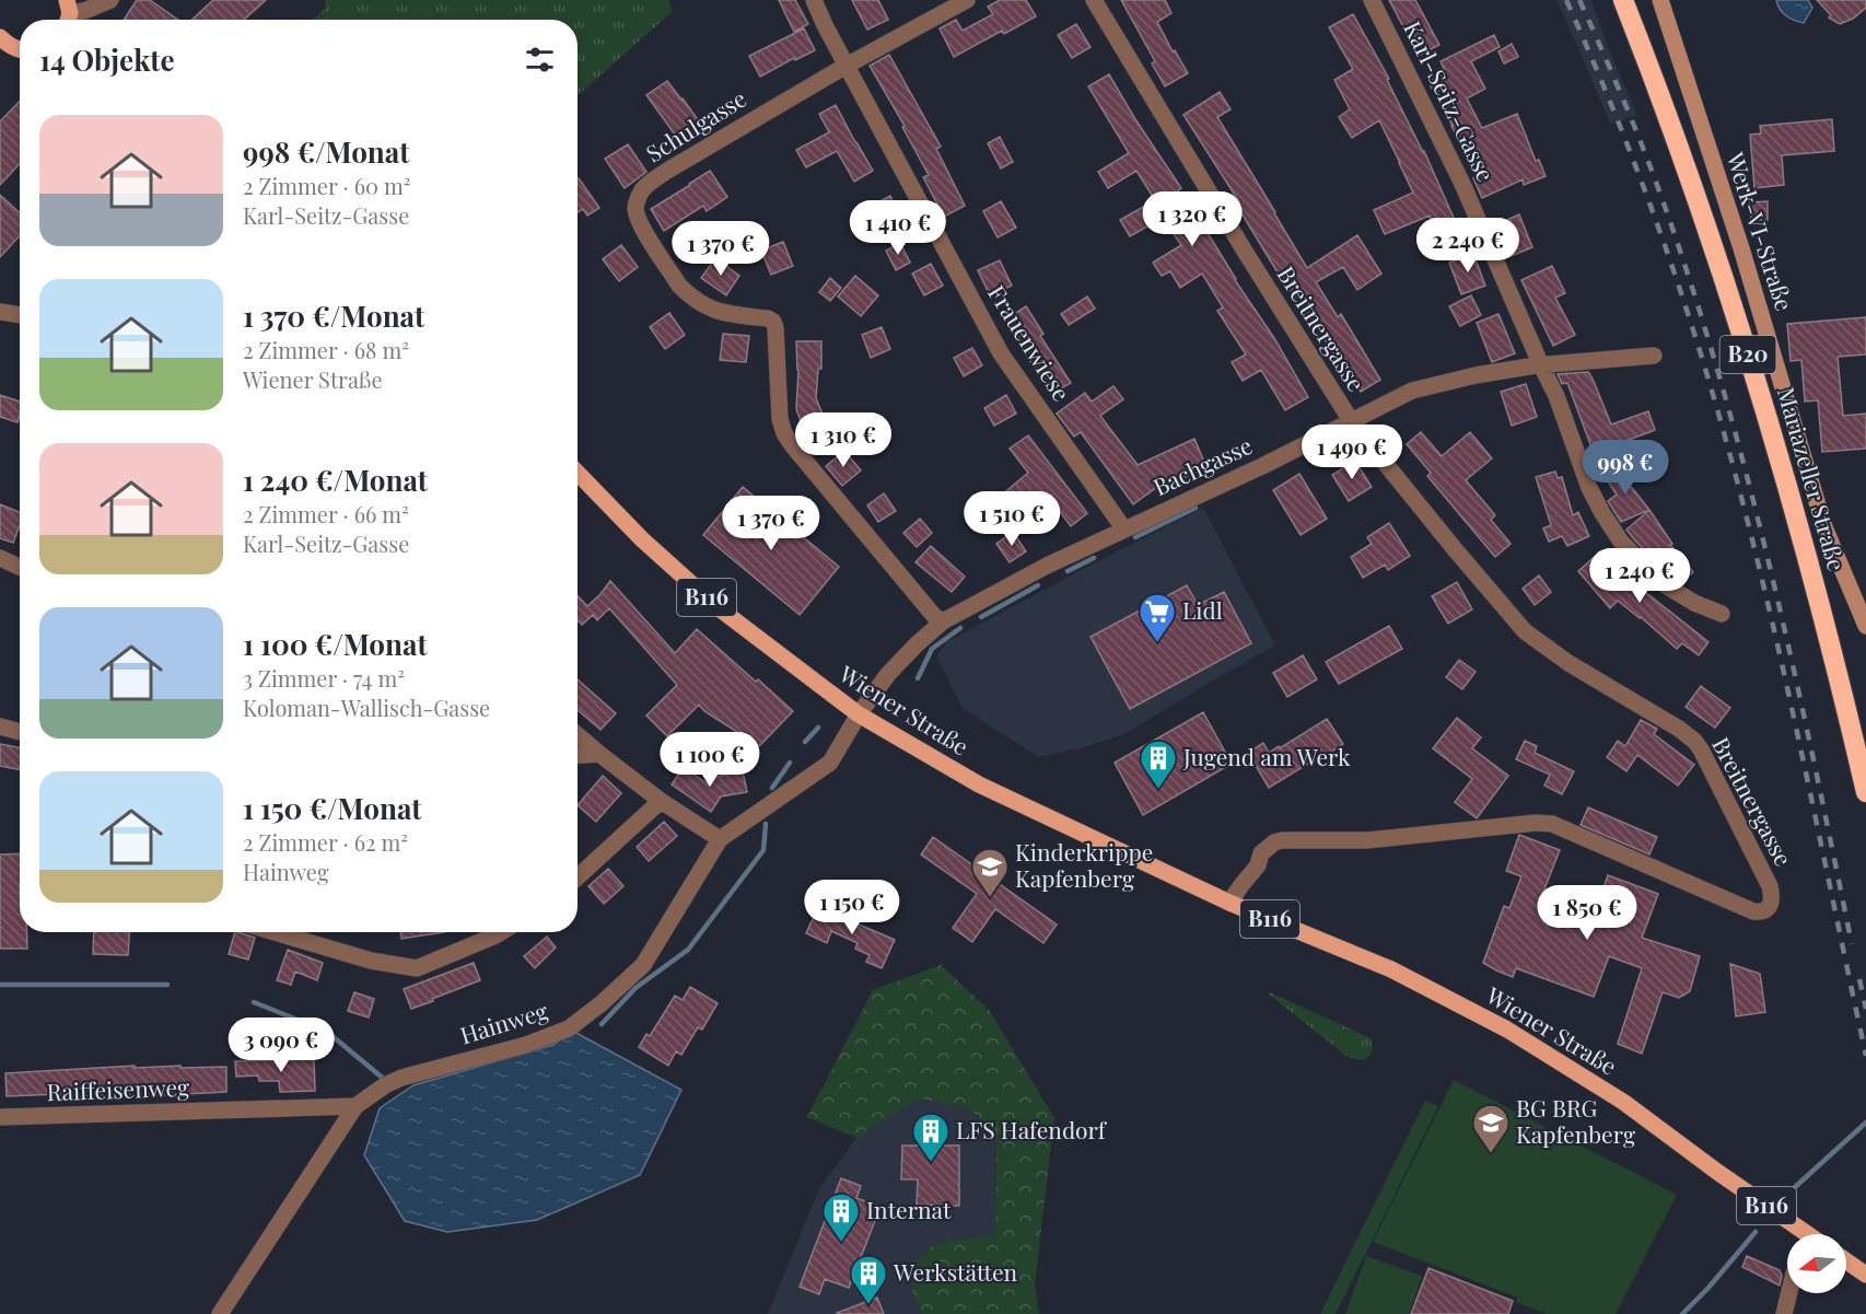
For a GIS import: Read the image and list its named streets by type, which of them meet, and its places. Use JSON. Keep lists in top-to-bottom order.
{
  "streets": {
    "highway": ["B20", "Mariazeller Straße"],
    "main road": ["Werk-VI-Straße", "B116", "Wiener Straße"],
    "street": [
      "Karl-Seitz-Gasse",
      "Schulgasse",
      "Breitnergasse",
      "Frauenwiese",
      "Bachgasse",
      "Hainweg",
      "Raiffeisenweg"
    ]
  },
  "crossings": [
    ["Karl-Seitz-Gasse", "Bachgasse"],
    ["Schulgasse", "Frauenwiese"],
    ["Schulgasse", "Bachgasse"],
    ["Breitnergasse", "Bachgasse"],
    ["Breitnergasse", "Wiener Straße"],
    ["Frauenwiese", "Bachgasse"],
    ["Bachgasse", "Wiener Straße"],
    ["Bachgasse", "Hainweg"],
    ["Wiener Straße", "Hainweg"],
    ["Hainweg", "Raiffeisenweg"]
  ],
  "places": {
    "supermarket": ["Lidl"],
    "building": [
      "Jugend am Werk",
      "LFS Hafendorf",
      "Internat",
      "Werkstätten"
    ],
    "school or university": ["Kinderkrippe Kapfenberg", "BG BRG Kapfenberg"]
  },
  "north": "left",
  "page": {
    "heading": "14 Objekte",
    "list": [
      {
        "name": "998 €/Monat",
        "note": "2 Zimmer · 60 m² · Karl-Seitz-Gasse"
      },
      {
        "name": "1 370 €/Monat",
        "note": "2 Zimmer · 68 m² · Wiener Straße"
      },
      {
        "name": "1 240 €/Monat",
        "note": "2 Zimmer · 66 m² · Karl-Seitz-Gasse"
      },
      {
        "name": "1 100 €/Monat",
        "note": "3 Zimmer · 74 m² · Koloman-Wallisch-Gasse"
      },
      {
        "name": "1 150 €/Monat",
        "note": "2 Zimmer · 62 m² · Hainweg"
      }
    ],
    "price": [
      "1 320 €",
      "1 410 €",
      "2 240 €",
      "1 370 €",
      "1 310 €",
      "1 490 €",
      "998 €",
      "1 510 €",
      "1 370 €",
      "1 240 €",
      "1 100 €",
      "1 150 €",
      "1 850 €",
      "3 090 €"
    ]
  }
}
